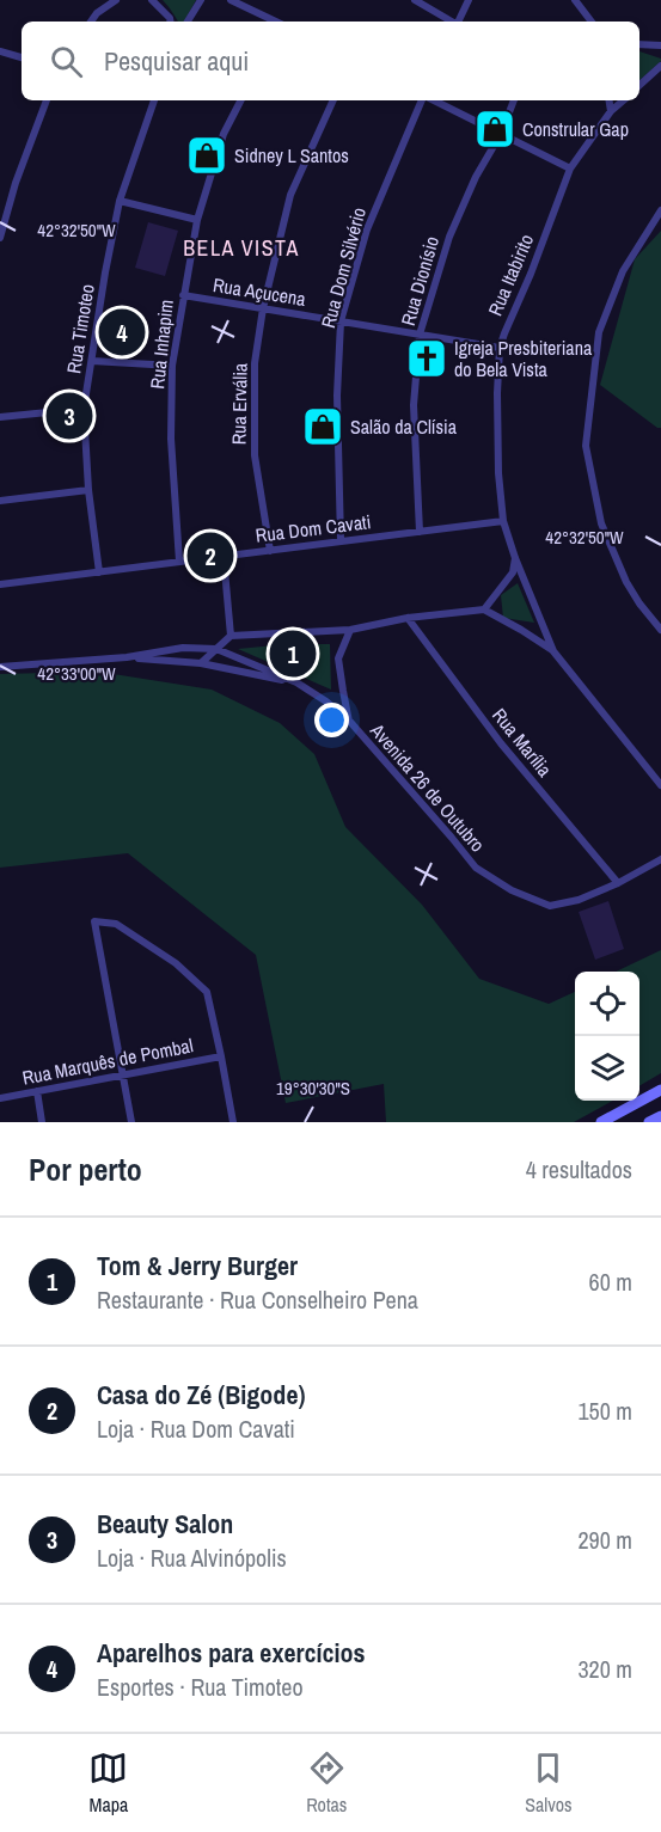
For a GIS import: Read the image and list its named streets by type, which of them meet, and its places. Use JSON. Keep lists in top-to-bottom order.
{
  "streets": {
    "street": [
      "Rua Dom Silvério",
      "Rua Itabirito",
      "Rua Dionísio",
      "Rua Açucena",
      "Rua Timoteo",
      "Rua Inhapim",
      "Rua Ervália",
      "Rua Dom Cavati",
      "Rua Marília",
      "Avenida 26 de Outubro",
      "Rua Marquês de Pombal"
    ]
  },
  "crossings": [
    ["Rua Dom Silvério", "Rua Açucena"],
    ["Rua Dom Silvério", "Rua Dom Cavati"],
    ["Rua Itabirito", "Rua Açucena"],
    ["Rua Itabirito", "Rua Dom Cavati"],
    ["Rua Dionísio", "Rua Açucena"],
    ["Rua Dionísio", "Rua Dom Cavati"],
    ["Rua Açucena", "Rua Inhapim"],
    ["Rua Açucena", "Rua Ervália"],
    ["Rua Timoteo", "Rua Dom Cavati"],
    ["Rua Inhapim", "Rua Dom Cavati"],
    ["Rua Ervália", "Rua Dom Cavati"],
    ["Rua Marília", "Avenida 26 de Outubro"]
  ],
  "districts": ["BELA VISTA"],
  "places": {
    "shop": ["Constrular Gap", "Sidney L Santos", "Salão da Clísia"],
    "church": ["Igreja Presbiteriana do Bela Vista"]
  },
  "page": {
    "search": "Pesquisar aqui",
    "pins": [
      "4",
      "3",
      "2",
      "1"
    ],
    "heading": ["Por perto", "4 resultados"],
    "list": [
      {
        "mark": "1",
        "name": "Tom & Jerry Burger",
        "note": "Restaurante · Rua Conselheiro Pena",
        "value": "60 m"
      },
      {
        "mark": "2",
        "name": "Casa do Zé (Bigode)",
        "note": "Loja · Rua Dom Cavati",
        "value": "150 m"
      },
      {
        "mark": "3",
        "name": "Beauty Salon",
        "note": "Loja · Rua Alvinópolis",
        "value": "290 m"
      },
      {
        "mark": "4",
        "name": "Aparelhos para exercícios",
        "note": "Esportes · Rua Timoteo",
        "value": "320 m"
      }
    ],
    "nav": ["Mapa", "Rotas", "Salvos"]
  },
  "coordinates": ["42°32'50\"W", "42°33'00\"W", "19°30'30\"S"]
}
